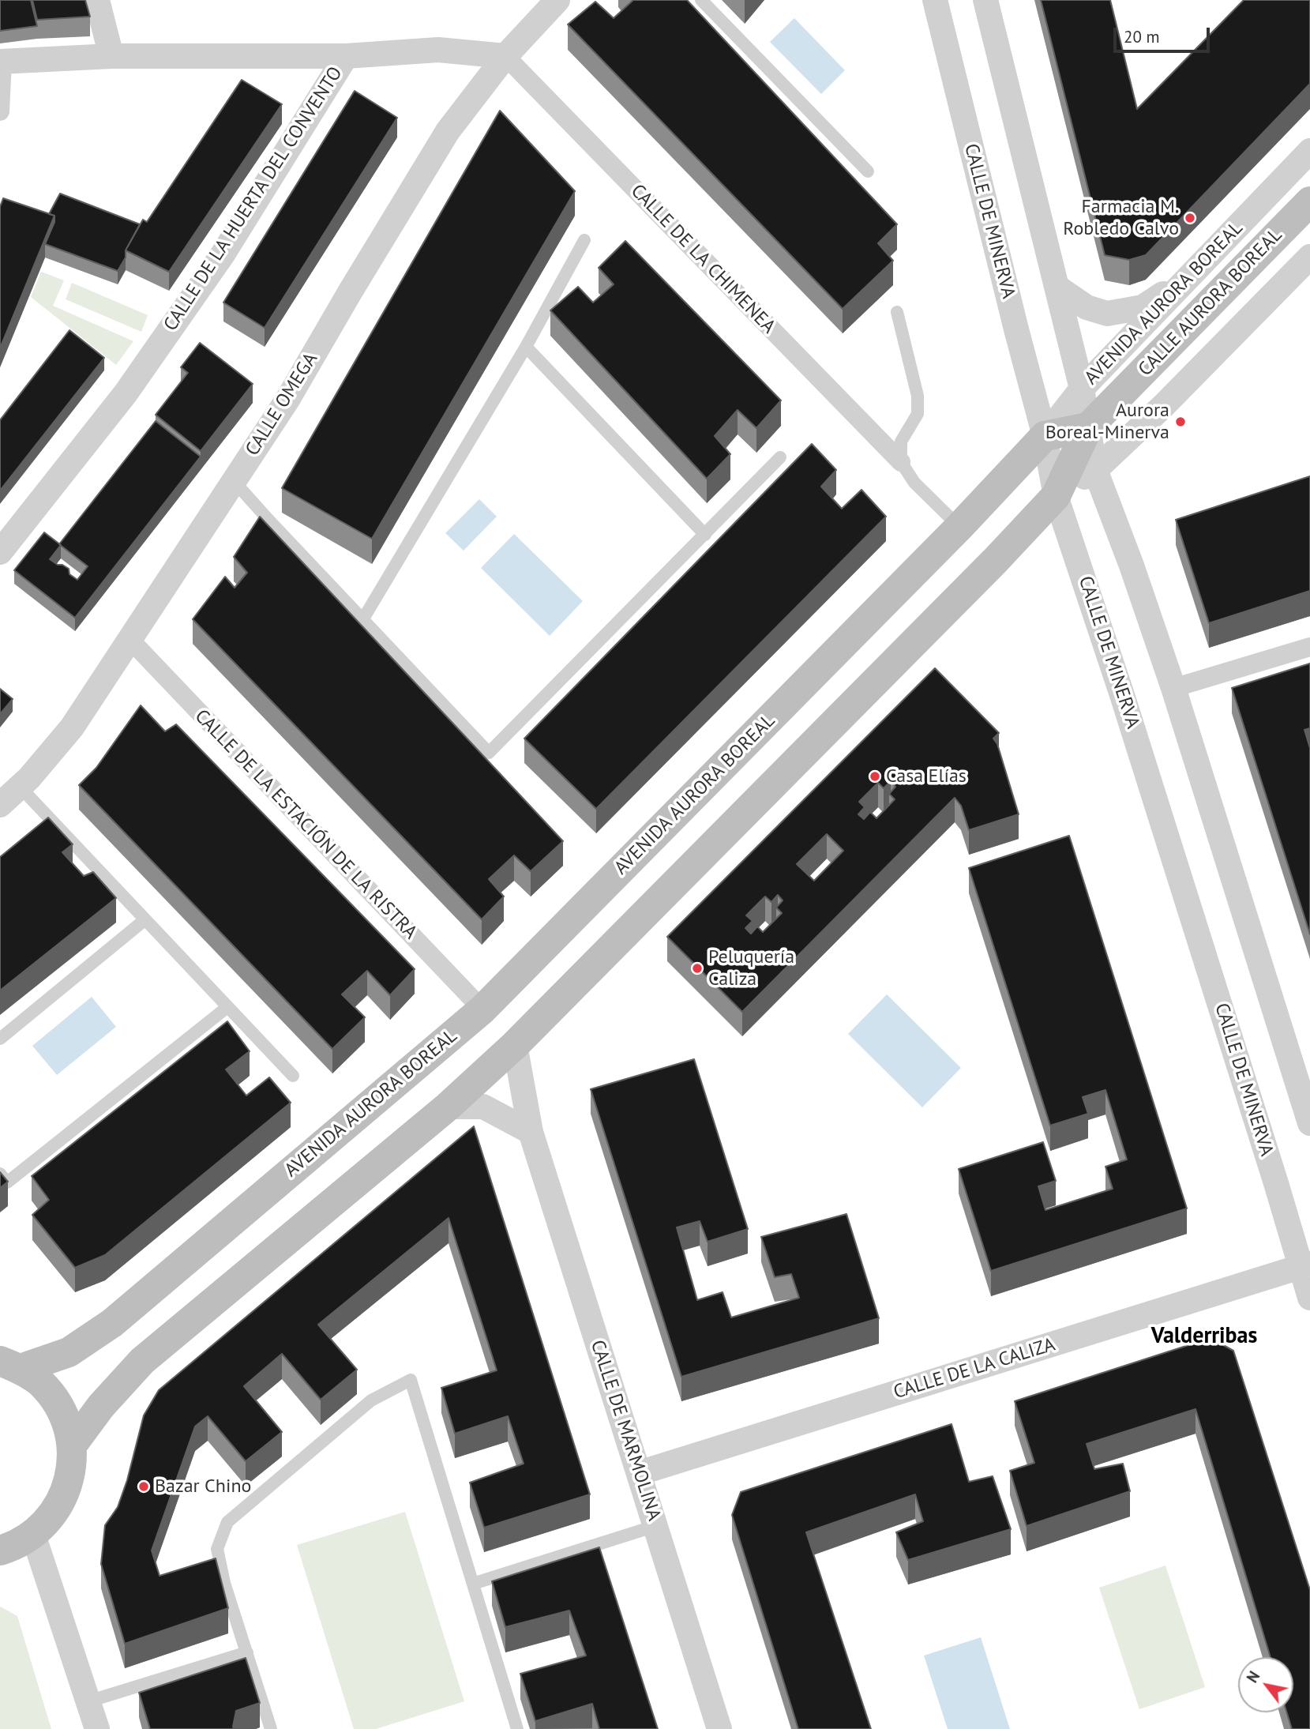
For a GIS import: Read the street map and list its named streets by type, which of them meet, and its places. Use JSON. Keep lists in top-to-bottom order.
{
  "streets": {
    "main road": ["CALLE AURORA BOREAL", "AVENIDA AURORA BOREAL"],
    "street": [
      "CALLE DE LA HUERTA DEL CONVENTO",
      "CALLE DE MINERVA",
      "CALLE DE LA CHIMENEA",
      "CALLE OMEGA",
      "CALLE DE LA ESTACIÓN DE LA RISTRA",
      "CALLE DE LA CALIZA",
      "CALLE DE MARMOLINA"
    ]
  },
  "crossings": [
    ["CALLE DE MINERVA", "CALLE AURORA BOREAL"],
    ["CALLE DE MINERVA", "AVENIDA AURORA BOREAL"],
    ["CALLE DE MINERVA", "CALLE DE LA CALIZA"],
    ["CALLE DE LA CHIMENEA", "CALLE OMEGA"],
    ["AVENIDA AURORA BOREAL", "CALLE DE LA ESTACIÓN DE LA RISTRA"],
    ["CALLE OMEGA", "CALLE DE LA ESTACIÓN DE LA RISTRA"],
    ["CALLE DE LA CALIZA", "CALLE DE MARMOLINA"]
  ],
  "districts": ["Valderribas"],
  "places": [
    "Farmacia M. Robledo Calvo",
    "Aurora Boreal-Minerva",
    "Casa Elías",
    "Peluquería Caliza",
    "Bazar Chino"
  ],
  "scale_bar": "20 m",
  "north": "top left"
}
